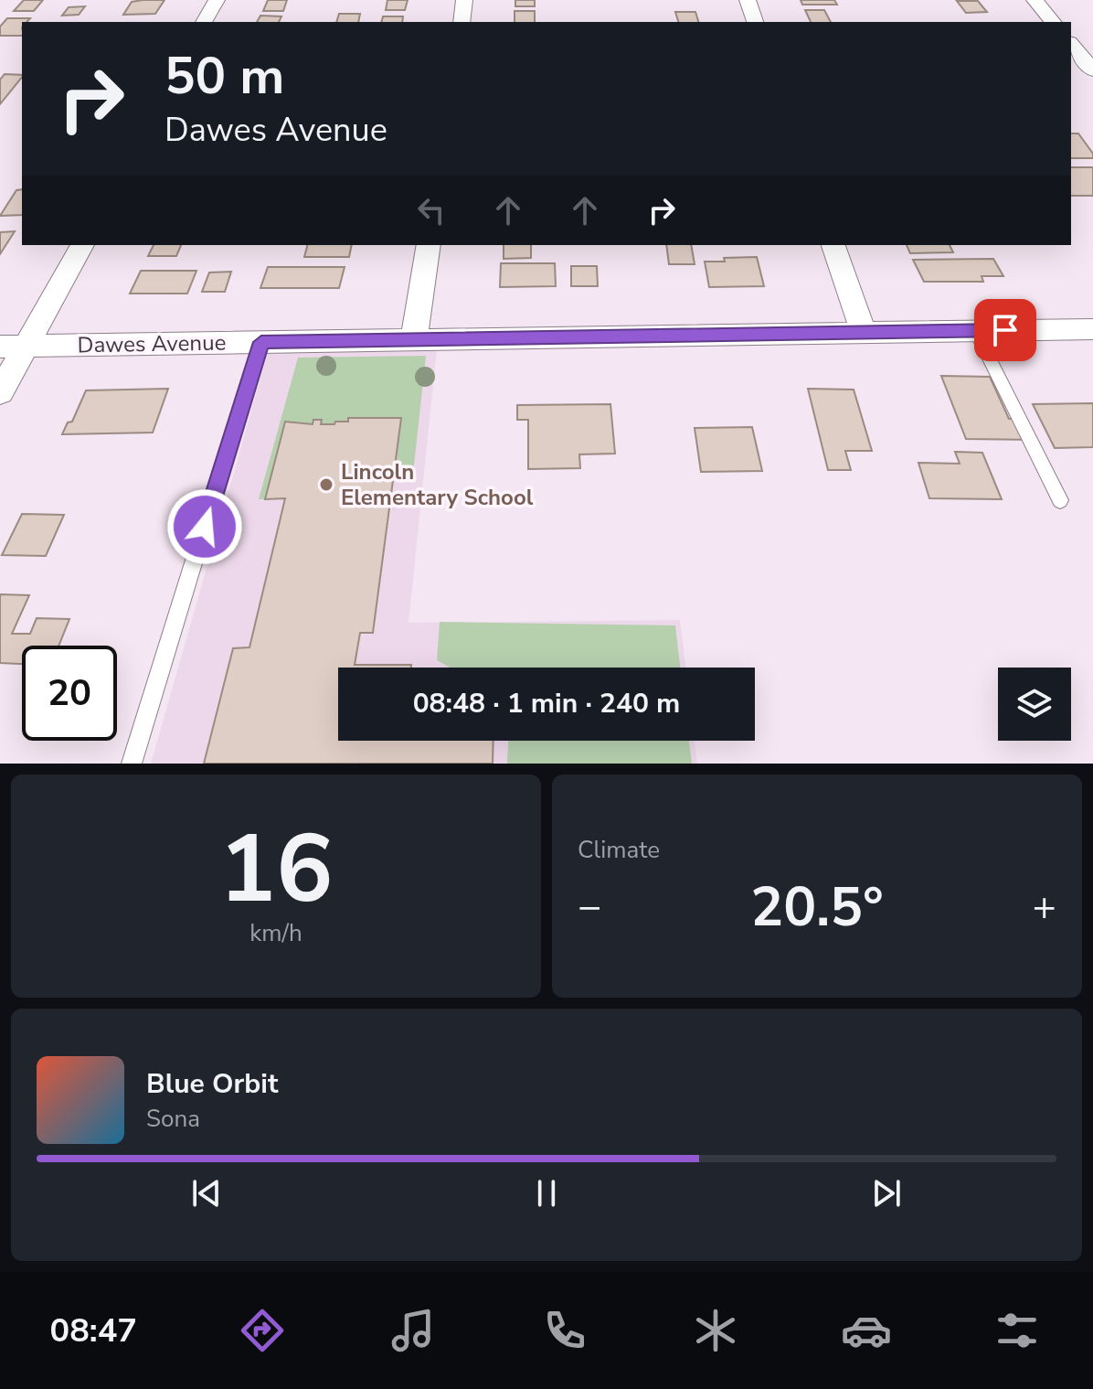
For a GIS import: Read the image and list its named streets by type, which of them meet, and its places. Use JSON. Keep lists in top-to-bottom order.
{
  "streets": {
    "street": ["Dawes Avenue"]
  },
  "places": ["Lincoln Elementary School"],
  "page": {
    "turn": ["50 m", "Dawes Avenue"],
    "limit": "20",
    "trip": "08:48 · 1 min · 240 m",
    "tile": [
      ["16", "km/h"],
      "Climate"
    ],
    "heat": ["−", "20.5°", "+"],
    "song": ["Blue Orbit", "Sona"],
    "tabs": "08:47"
  }
}
